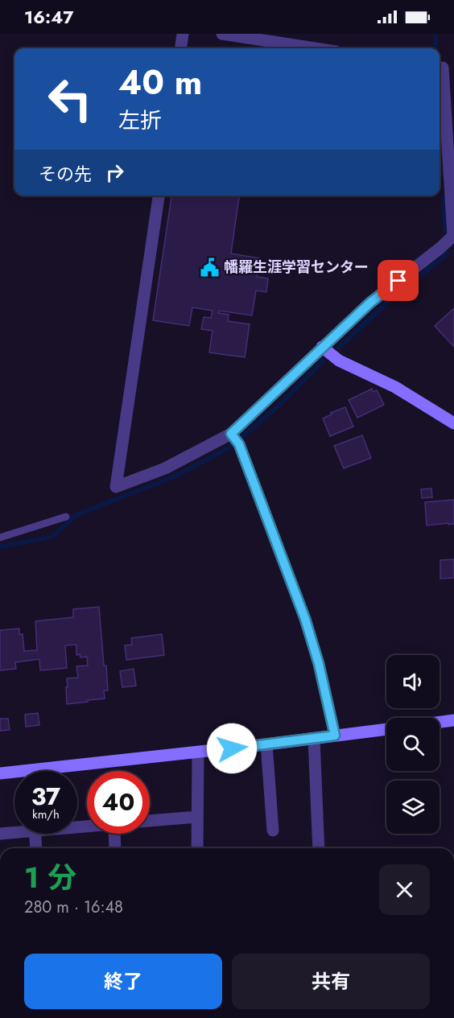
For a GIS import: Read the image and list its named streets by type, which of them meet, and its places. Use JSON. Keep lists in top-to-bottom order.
{
  "places": {
    "public building": ["幡羅生涯学習センター"]
  },
  "page": {
    "status": "16:47",
    "turn": ["40 m", "左折"],
    "then": "その先",
    "speed": "37 km/h",
    "limit": "40",
    "heading": ["1 分", "280 m · 16:48"],
    "buttons": ["終了", "共有"]
  }
}
